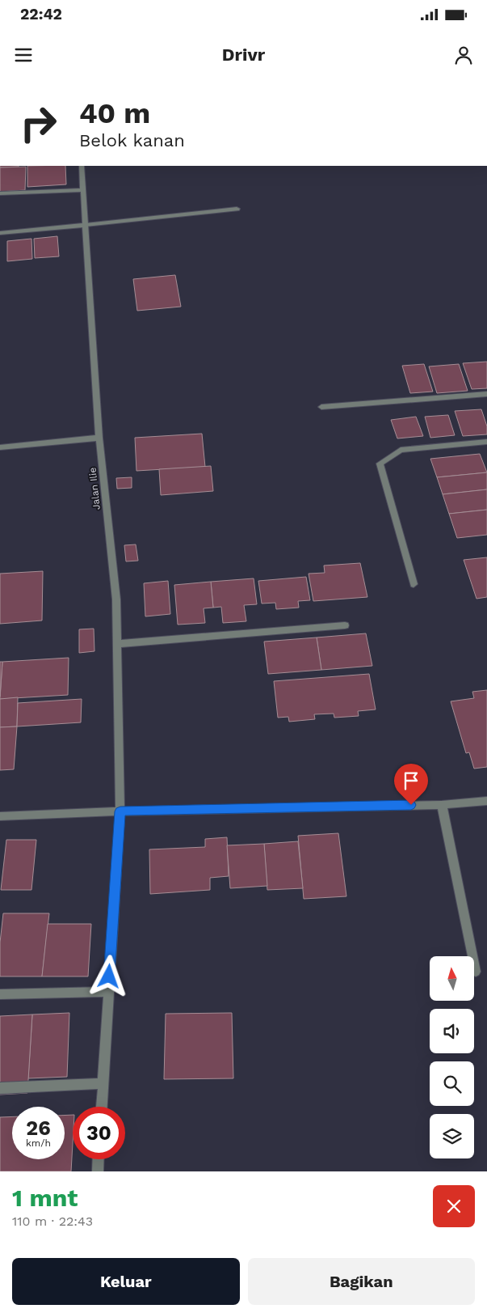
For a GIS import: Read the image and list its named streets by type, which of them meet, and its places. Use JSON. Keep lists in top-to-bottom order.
{
  "streets": {
    "street": ["Jalan Ilie"]
  },
  "north": "top",
  "page": {
    "status": "22:42",
    "header": "Drivr",
    "turn": ["40 m", "Belok kanan"],
    "speed": "26 km/h",
    "limit": "30",
    "heading": ["1 mnt", "110 m · 22:43"],
    "buttons": ["Keluar", "Bagikan"]
  }
}
